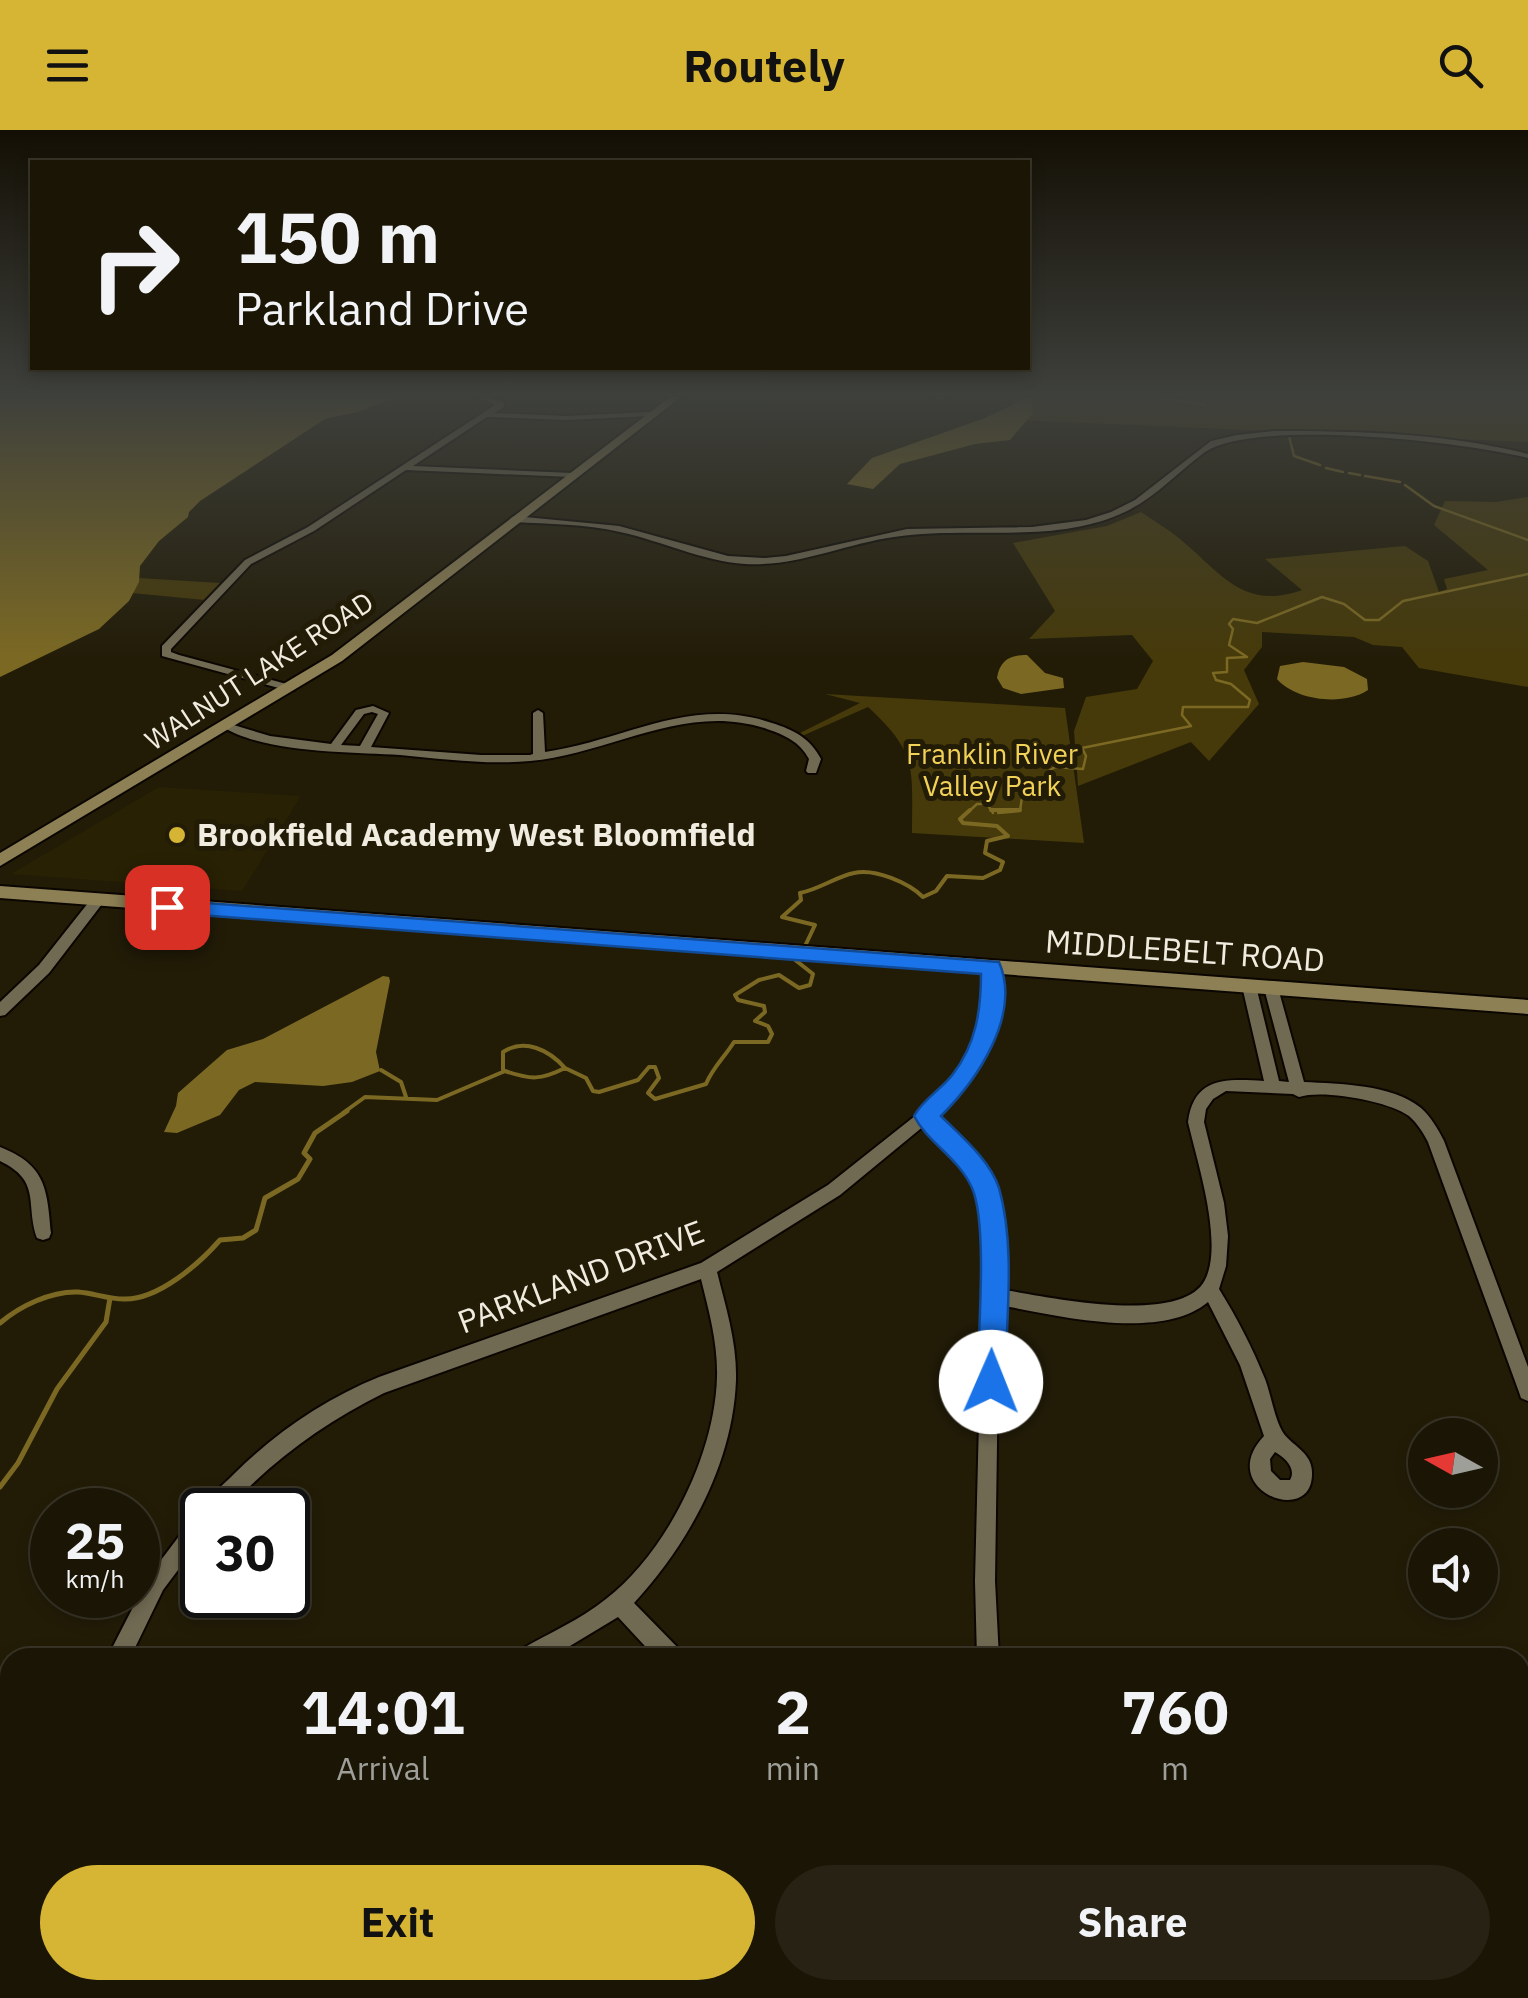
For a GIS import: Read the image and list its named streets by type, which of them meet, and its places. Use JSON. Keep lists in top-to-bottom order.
{
  "streets": {
    "street": ["WALNUT LAKE ROAD", "MIDDLEBELT ROAD", "PARKLAND DRIVE"]
  },
  "crossings": [
    ["MIDDLEBELT ROAD", "PARKLAND DRIVE"]
  ],
  "parks": ["Franklin River Valley Park"],
  "places": ["Brookfield Academy West Bloomfield"],
  "north": "left",
  "page": {
    "header": "Routely",
    "turn": ["150 m", "Parkland Drive"],
    "speed": "25 km/h",
    "limit": "30",
    "eta": [
      "14:01",
      "Arrival",
      "2",
      "min",
      "760",
      "m"
    ],
    "buttons": ["Exit", "Share"]
  }
}
